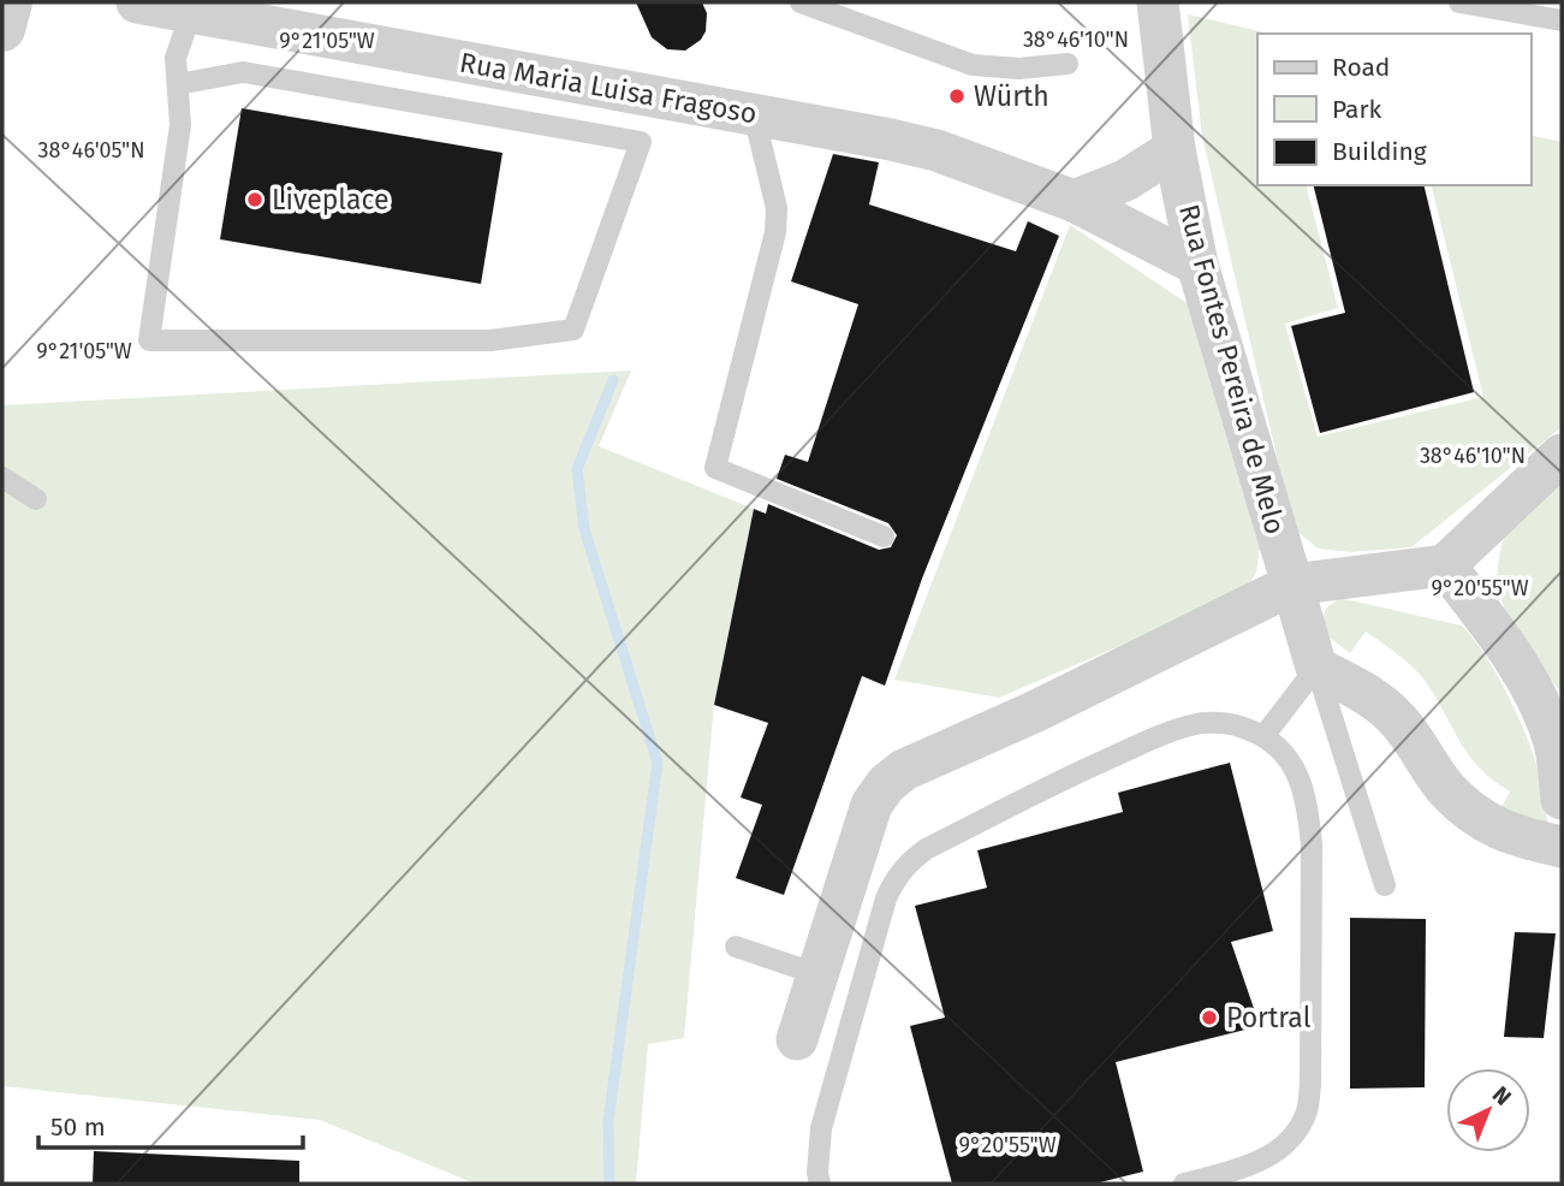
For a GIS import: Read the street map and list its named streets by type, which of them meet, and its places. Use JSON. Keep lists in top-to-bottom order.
{
  "streets": {
    "street": ["Rua Maria Luisa Fragoso", "Rua Fontes Pereira de Melo"]
  },
  "crossings": [
    ["Rua Maria Luisa Fragoso", "Rua Fontes Pereira de Melo"]
  ],
  "places": ["Würth", "Liveplace", "Portral"],
  "legend": ["Road", "Park", "Building"],
  "scale_bar": "50 m",
  "north": "top right",
  "coordinates": [
    "38°46'10\"N",
    "9°21'05\"W",
    "38°46'05\"N",
    "9°20'55\"W"
  ]
}
